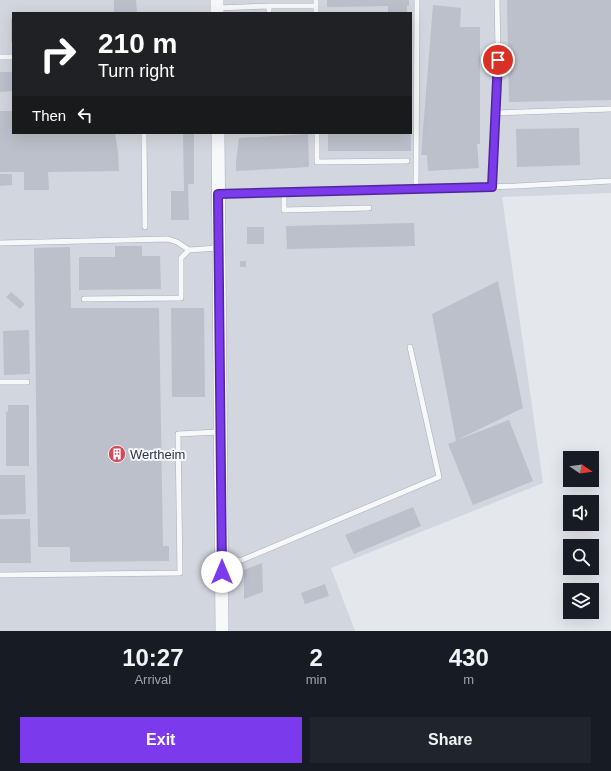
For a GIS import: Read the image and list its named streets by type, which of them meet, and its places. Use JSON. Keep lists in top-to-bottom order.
{
  "places": {
    "building": ["Wertheim"]
  },
  "north": "right",
  "page": {
    "turn": ["210 m", "Turn right"],
    "then": "Then",
    "eta": [
      "10:27",
      "Arrival",
      "2",
      "min",
      "430",
      "m"
    ],
    "buttons": ["Exit", "Share"]
  }
}
